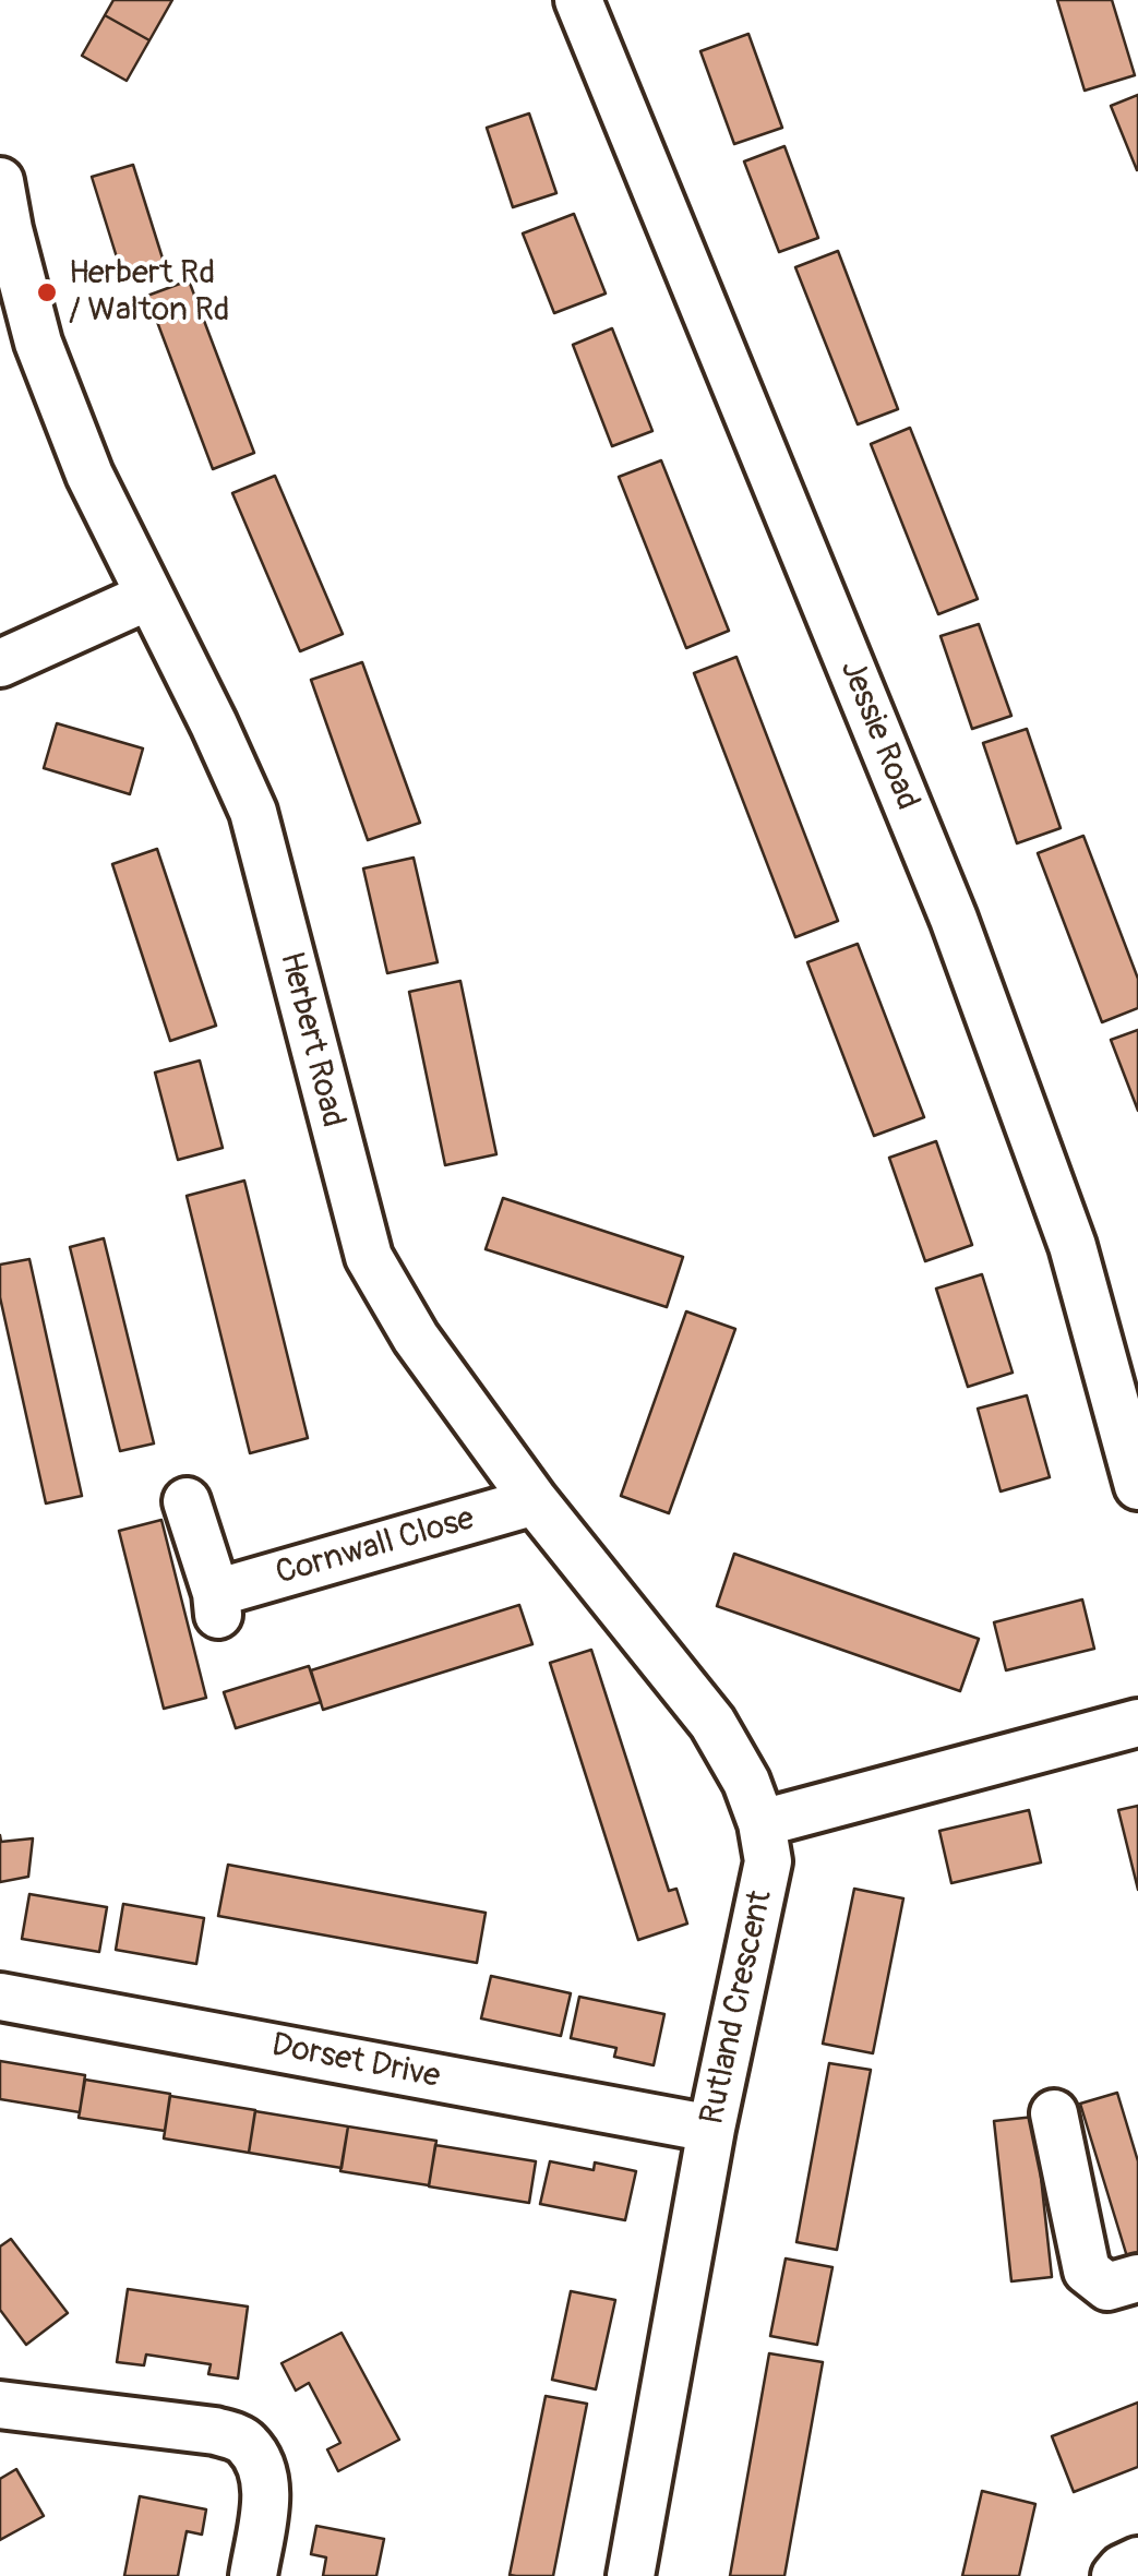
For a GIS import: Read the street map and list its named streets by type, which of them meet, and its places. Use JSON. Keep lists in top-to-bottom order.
{
  "streets": {
    "street": [
      "Jessie Road",
      "Herbert Road",
      "Cornwall Close",
      "Rutland Crescent",
      "Dorset Drive"
    ]
  },
  "crossings": [
    ["Herbert Road", "Cornwall Close"],
    ["Herbert Road", "Rutland Crescent"],
    ["Rutland Crescent", "Dorset Drive"]
  ],
  "places": ["Herbert Rd / Walton Rd"]
}
